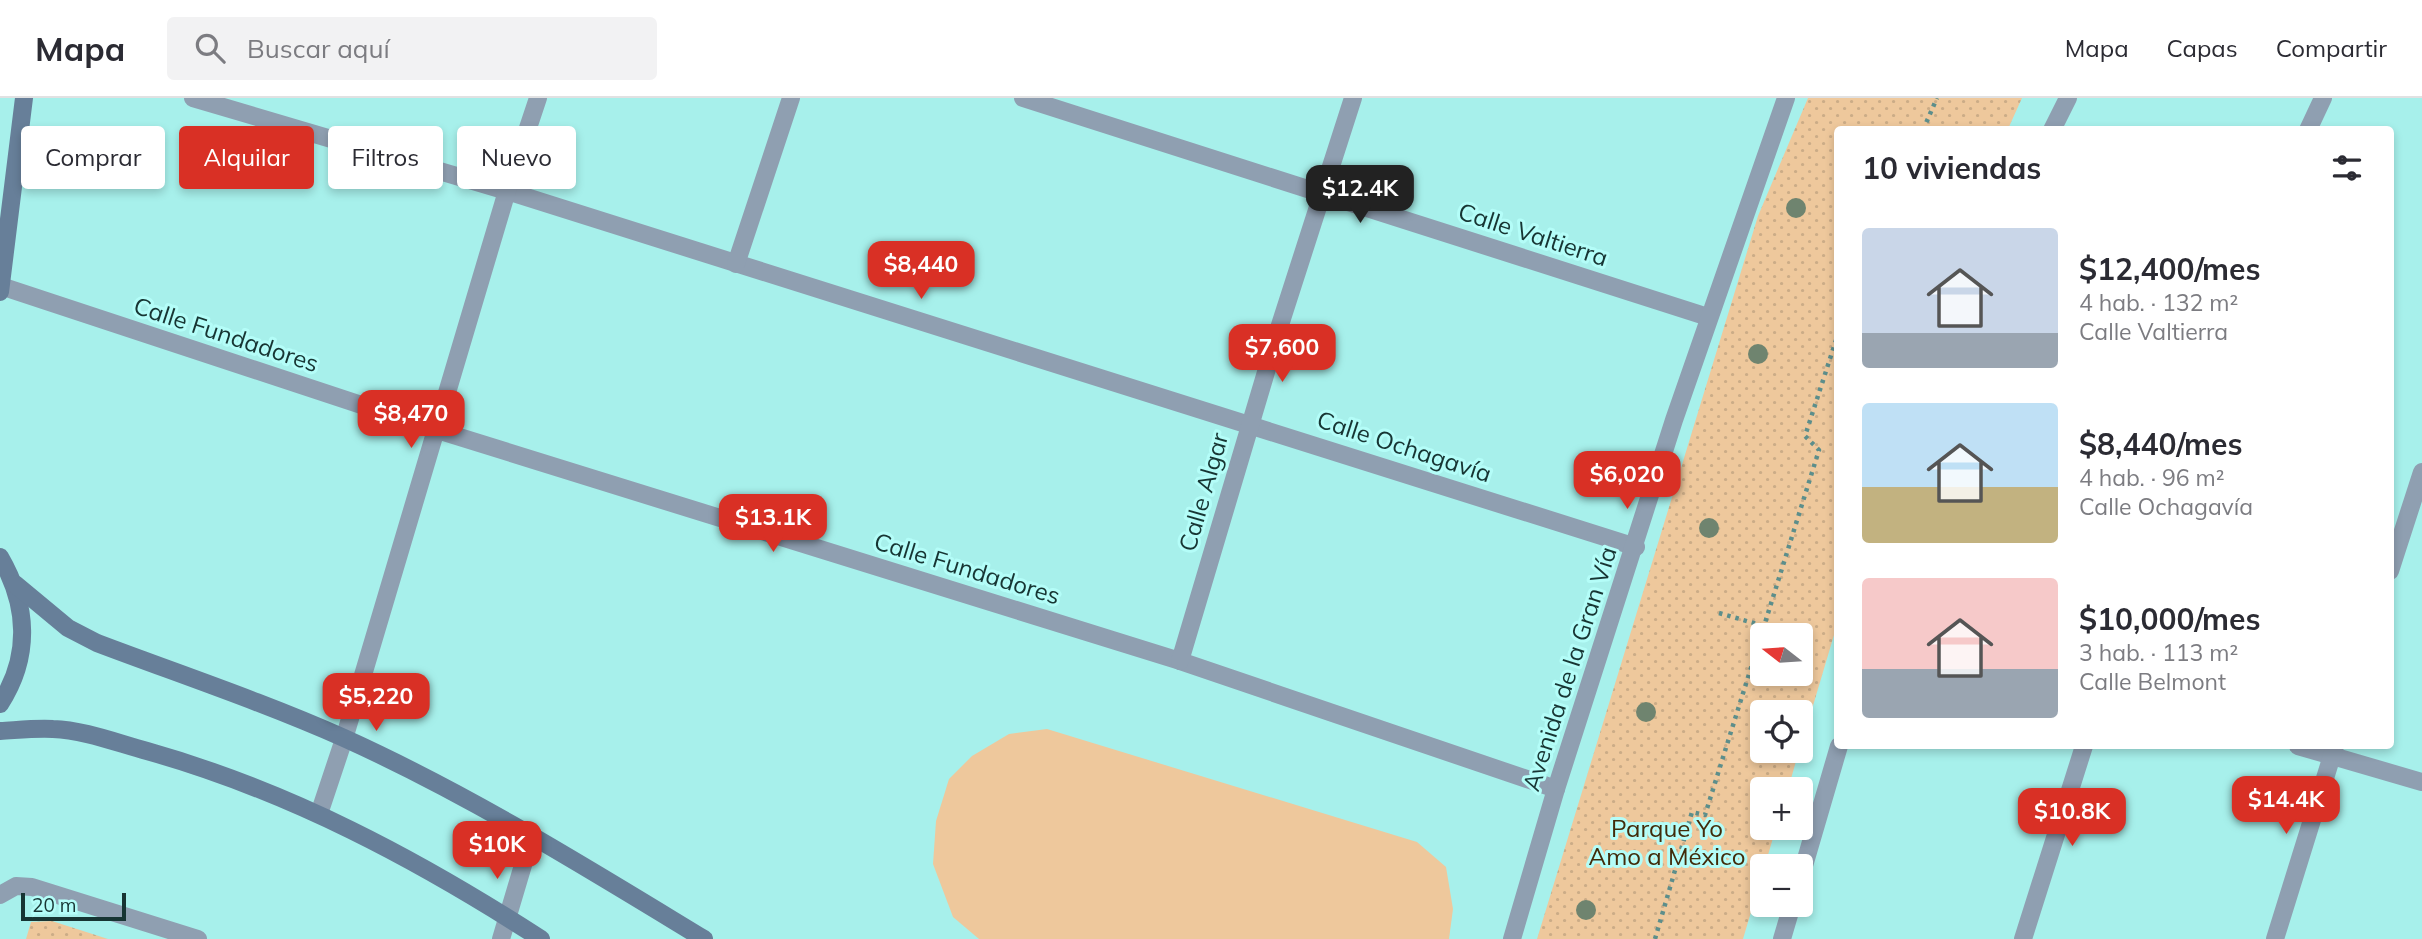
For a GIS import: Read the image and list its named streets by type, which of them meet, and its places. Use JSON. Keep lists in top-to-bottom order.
{
  "streets": {
    "street": [
      "Calle Valtierra",
      "Calle Fundadores",
      "Calle Ochagavía",
      "Calle Algar",
      "Avenida de la Gran Vía"
    ]
  },
  "crossings": [
    ["Calle Valtierra", "Calle Algar"],
    ["Calle Valtierra", "Avenida de la Gran Vía"],
    ["Calle Fundadores", "Calle Algar"],
    ["Calle Fundadores", "Avenida de la Gran Vía"],
    ["Calle Ochagavía", "Calle Algar"],
    ["Calle Ochagavía", "Avenida de la Gran Vía"]
  ],
  "parks": ["Parque Yo Amo a México"],
  "scale_bar": "20 m",
  "north": "left",
  "page": {
    "header": "Mapa",
    "search": "Buscar aquí",
    "nav": ["Mapa", "Capas", "Compartir"],
    "chip": [
      "Comprar",
      "Alquilar",
      "Filtros",
      "Nuevo"
    ],
    "heading": "10 viviendas",
    "price": [
      "$12.4K",
      "$8,440",
      "$7,600",
      "$8,470",
      "$6,020",
      "$13.1K",
      "$5,220",
      "$14.4K",
      "$10.8K",
      "$10K"
    ],
    "list": [
      {
        "name": "$12,400/mes",
        "note": "4 hab. · 132 m² · Calle Valtierra"
      },
      {
        "name": "$8,440/mes",
        "note": "4 hab. · 96 m² · Calle Ochagavía"
      },
      {
        "name": "$10,000/mes",
        "note": "3 hab. · 113 m² · Calle Belmont"
      }
    ],
    "map_buttons": ["+", "−"],
    "scale": "20 m"
  }
}
